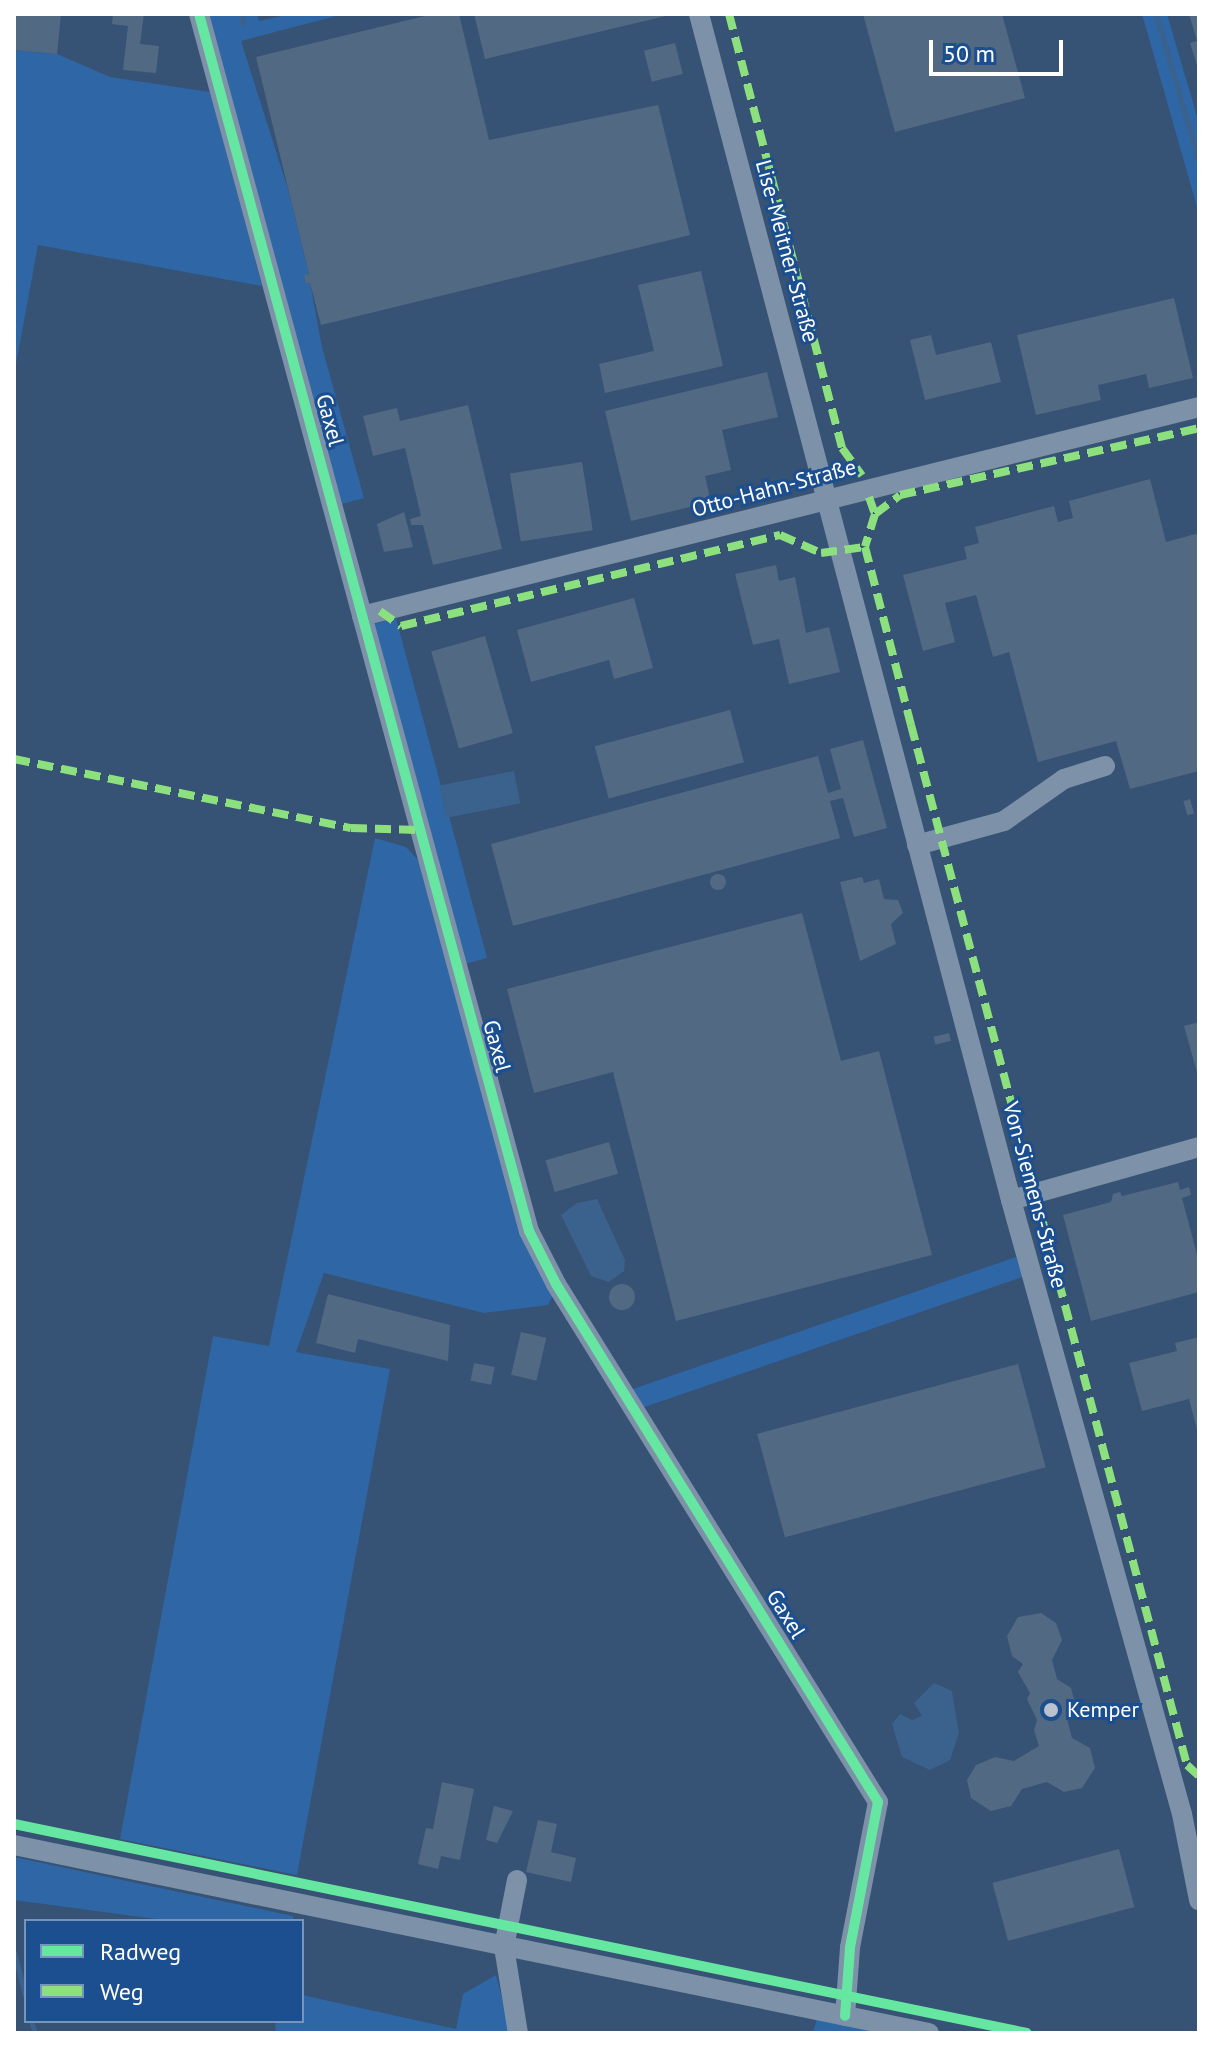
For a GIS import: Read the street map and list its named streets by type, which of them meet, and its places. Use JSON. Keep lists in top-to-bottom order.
{
  "streets": {
    "street": [
      "Lise-Meitner-Straße",
      "Gaxel",
      "Otto-Hahn-Straße",
      "Von-Siemens-Straße"
    ]
  },
  "crossings": [
    ["Lise-Meitner-Straße", "Otto-Hahn-Straße"],
    ["Lise-Meitner-Straße", "Von-Siemens-Straße"],
    ["Gaxel", "Otto-Hahn-Straße"],
    ["Otto-Hahn-Straße", "Von-Siemens-Straße"]
  ],
  "places": ["Kemper"],
  "legend": ["Radweg", "Weg"],
  "scale_bar": "50 m"
}
